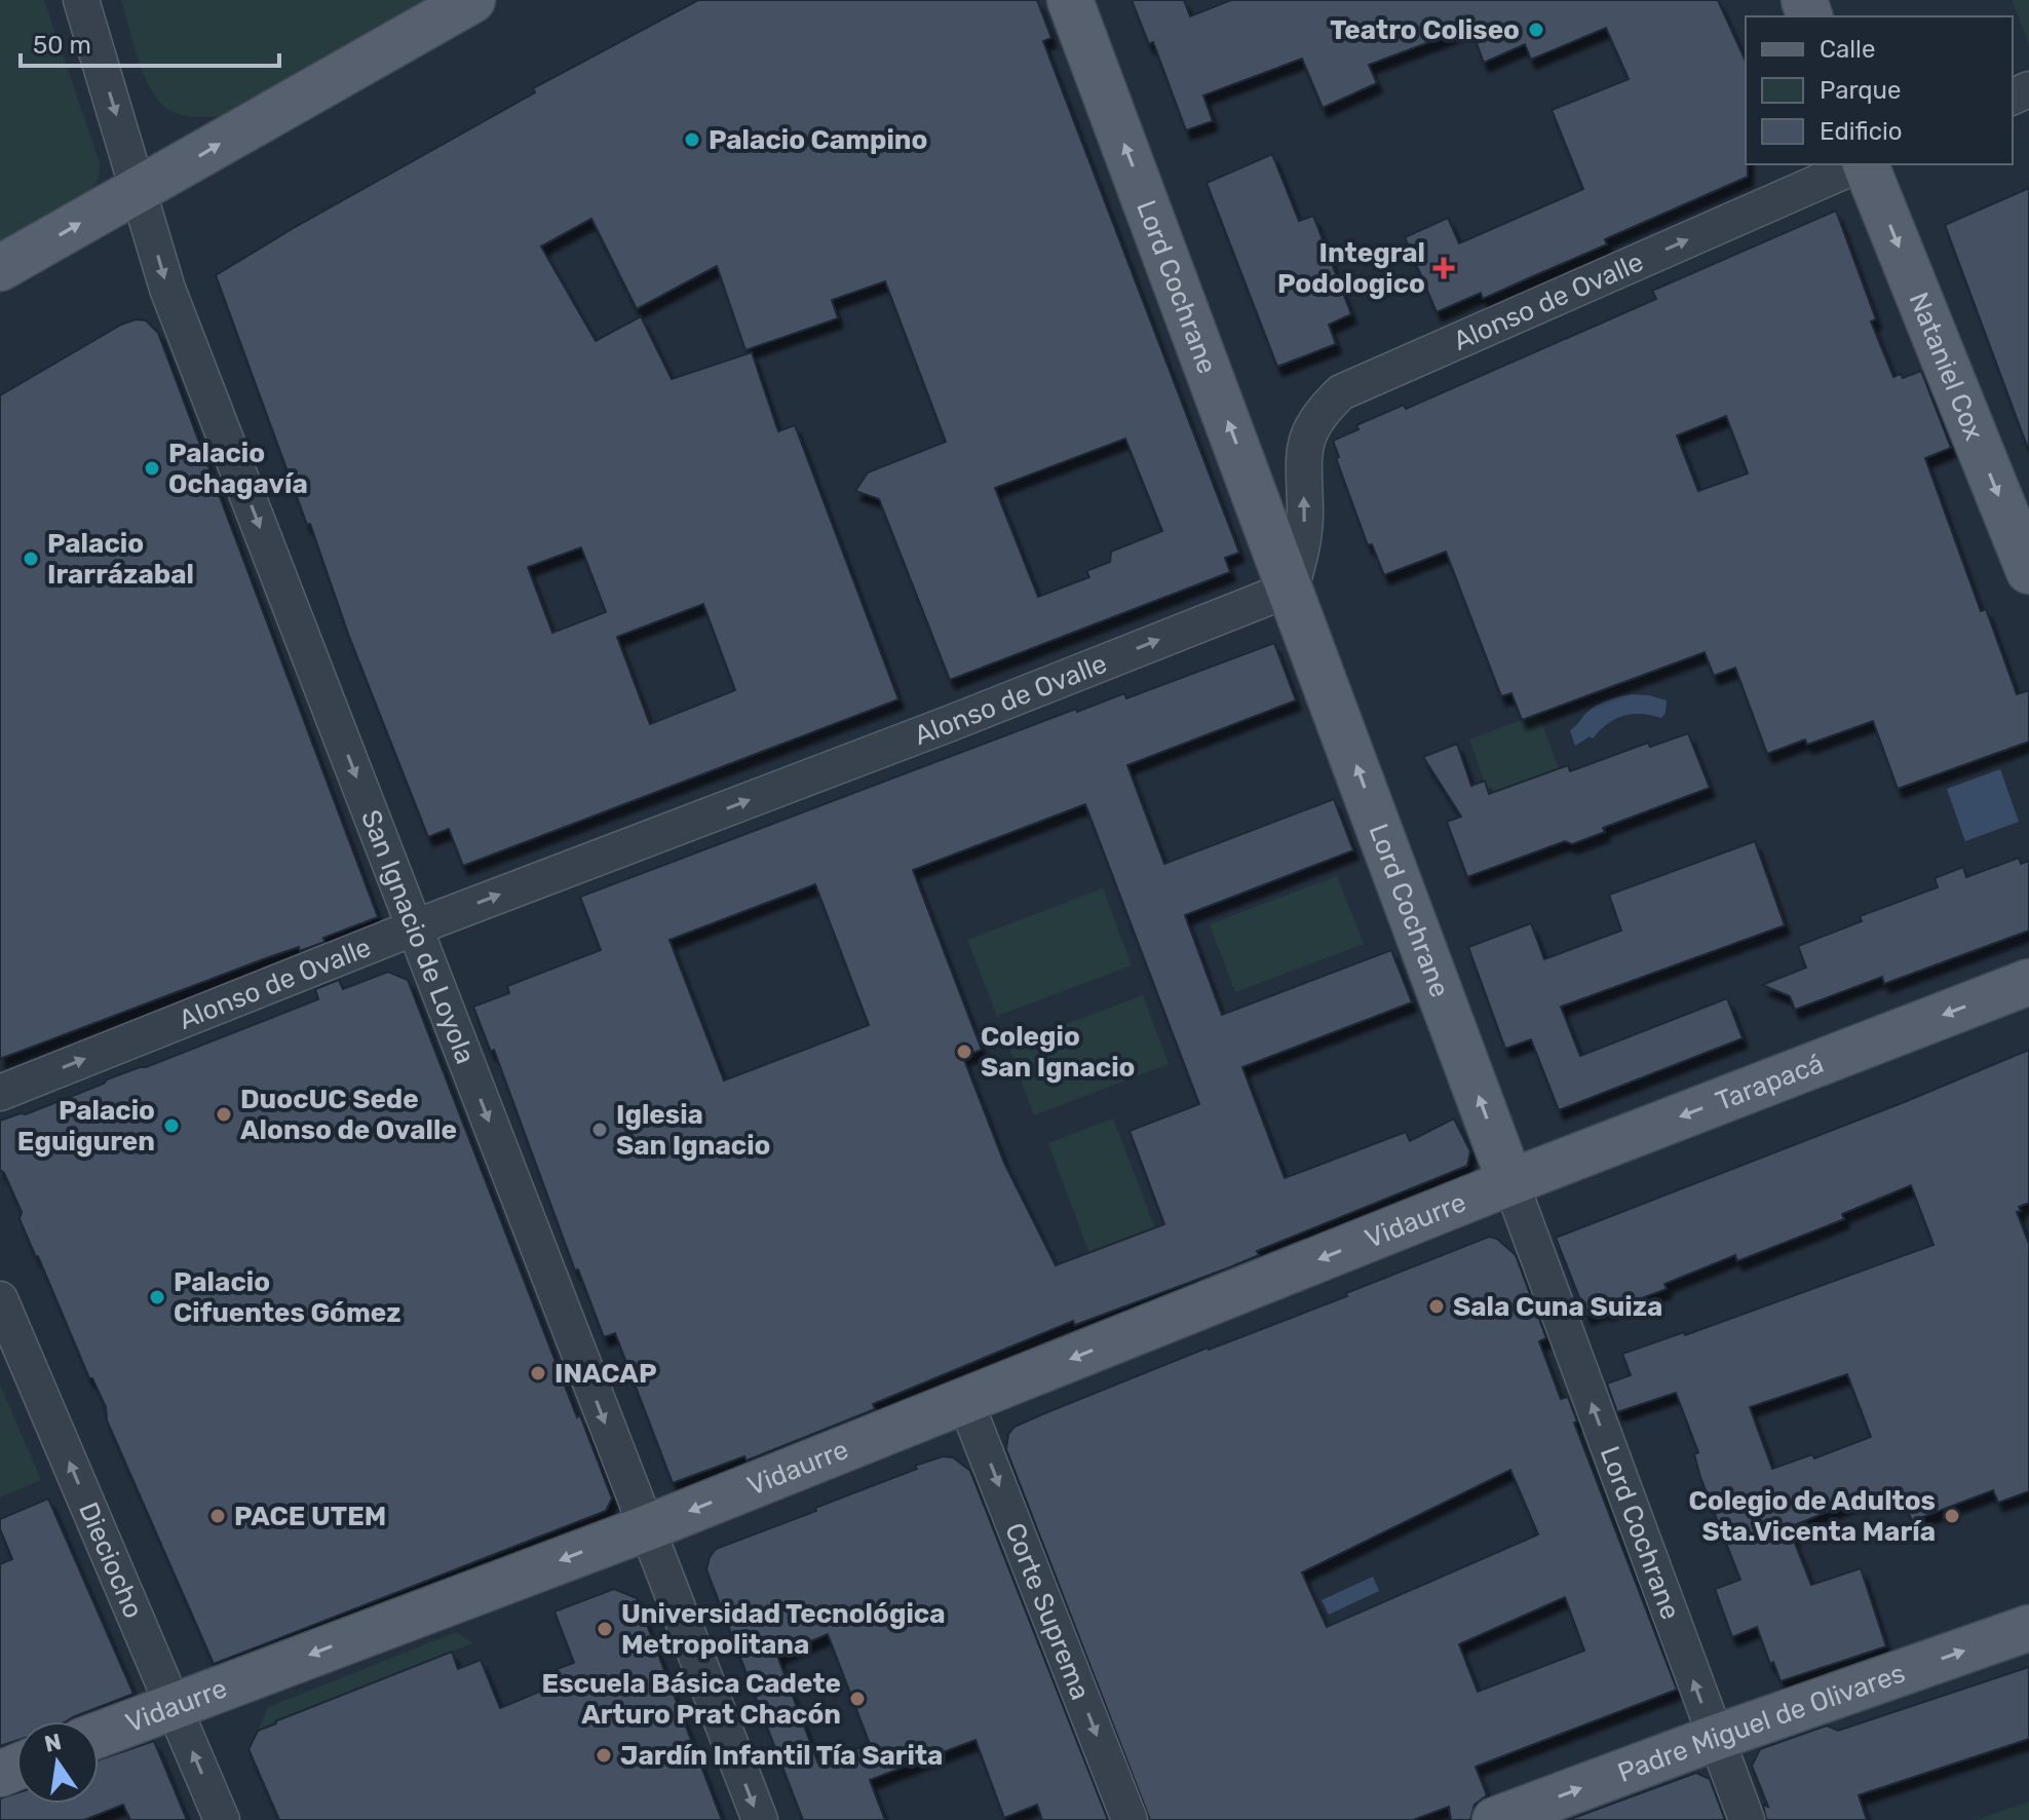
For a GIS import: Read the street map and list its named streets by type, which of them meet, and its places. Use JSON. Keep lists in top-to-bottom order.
{
  "streets": {
    "main road": [
      "Lord Cochrane",
      "Nataniel Cox",
      "Tarapacá",
      "Vidaurre",
      "Padre Miguel de Olivares"
    ],
    "street": [
      "Alonso de Ovalle",
      "San Ignacio de Loyola",
      "Dieciocho",
      "Corte Suprema"
    ]
  },
  "crossings": [
    ["Lord Cochrane", "Alonso de Ovalle"],
    ["Lord Cochrane", "Tarapacá"],
    ["Lord Cochrane", "Vidaurre"],
    ["Lord Cochrane", "Padre Miguel de Olivares"],
    ["Alonso de Ovalle", "San Ignacio de Loyola"],
    ["San Ignacio de Loyola", "Vidaurre"],
    ["Tarapacá", "Vidaurre"],
    ["Vidaurre", "Dieciocho"],
    ["Vidaurre", "Corte Suprema"]
  ],
  "one_way": [
    "Lord Cochrane",
    "Alonso de Ovalle",
    "Nataniel Cox",
    "San Ignacio de Loyola",
    "Tarapacá",
    "Vidaurre",
    "Dieciocho",
    "Corte Suprema",
    "Padre Miguel de Olivares"
  ],
  "places": {
    "other": [
      "Teatro Coliseo",
      "Palacio Campino",
      "Palacio Ochagavía",
      "Palacio Irarrázabal",
      "Colegio San Ignacio",
      "DuocUC Sede Alonso de Ovalle",
      "Palacio Eguiguren",
      "Iglesia San Ignacio",
      "Palacio Cifuentes Gómez",
      "Sala Cuna Suiza",
      "INACAP",
      "PACE UTEM",
      "Colegio de Adultos Sta.Vicenta María",
      "Universidad Tecnológica Metropolitana",
      "Escuela Básica Cadete Arturo Prat Chacón",
      "Jardín Infantil Tía Sarita"
    ],
    "health": ["Integral Podologico"]
  },
  "legend": ["Calle", "Parque", "Edificio"],
  "scale_bar": "50 m",
  "north": "top"
}
